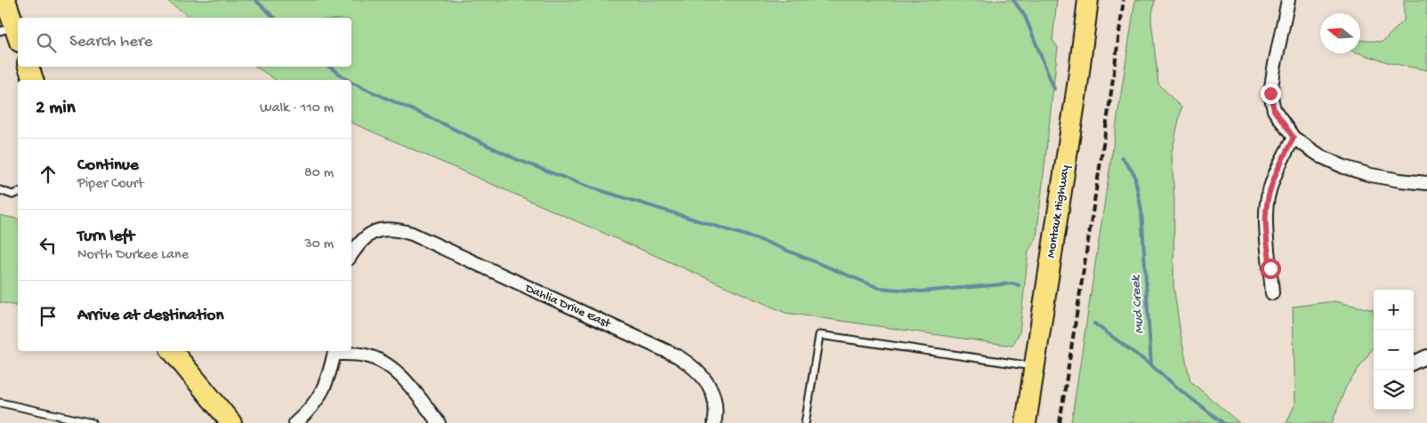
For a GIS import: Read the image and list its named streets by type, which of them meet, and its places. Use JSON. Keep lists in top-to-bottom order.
{
  "streets": {
    "main road": ["Montauk Highway"],
    "street": ["Dahlia Drive East"]
  },
  "water": ["Mud Creek"],
  "north": "left",
  "page": {
    "search": "Search here",
    "heading": ["2 min", "Walk · 110 m"],
    "list": [
      ["Continue", "Piper Court", "80 m"],
      ["Turn left", "North Durkee Lane", "30 m"],
      "Arrive at destination"
    ],
    "map_buttons": ["+", "−"]
  }
}
